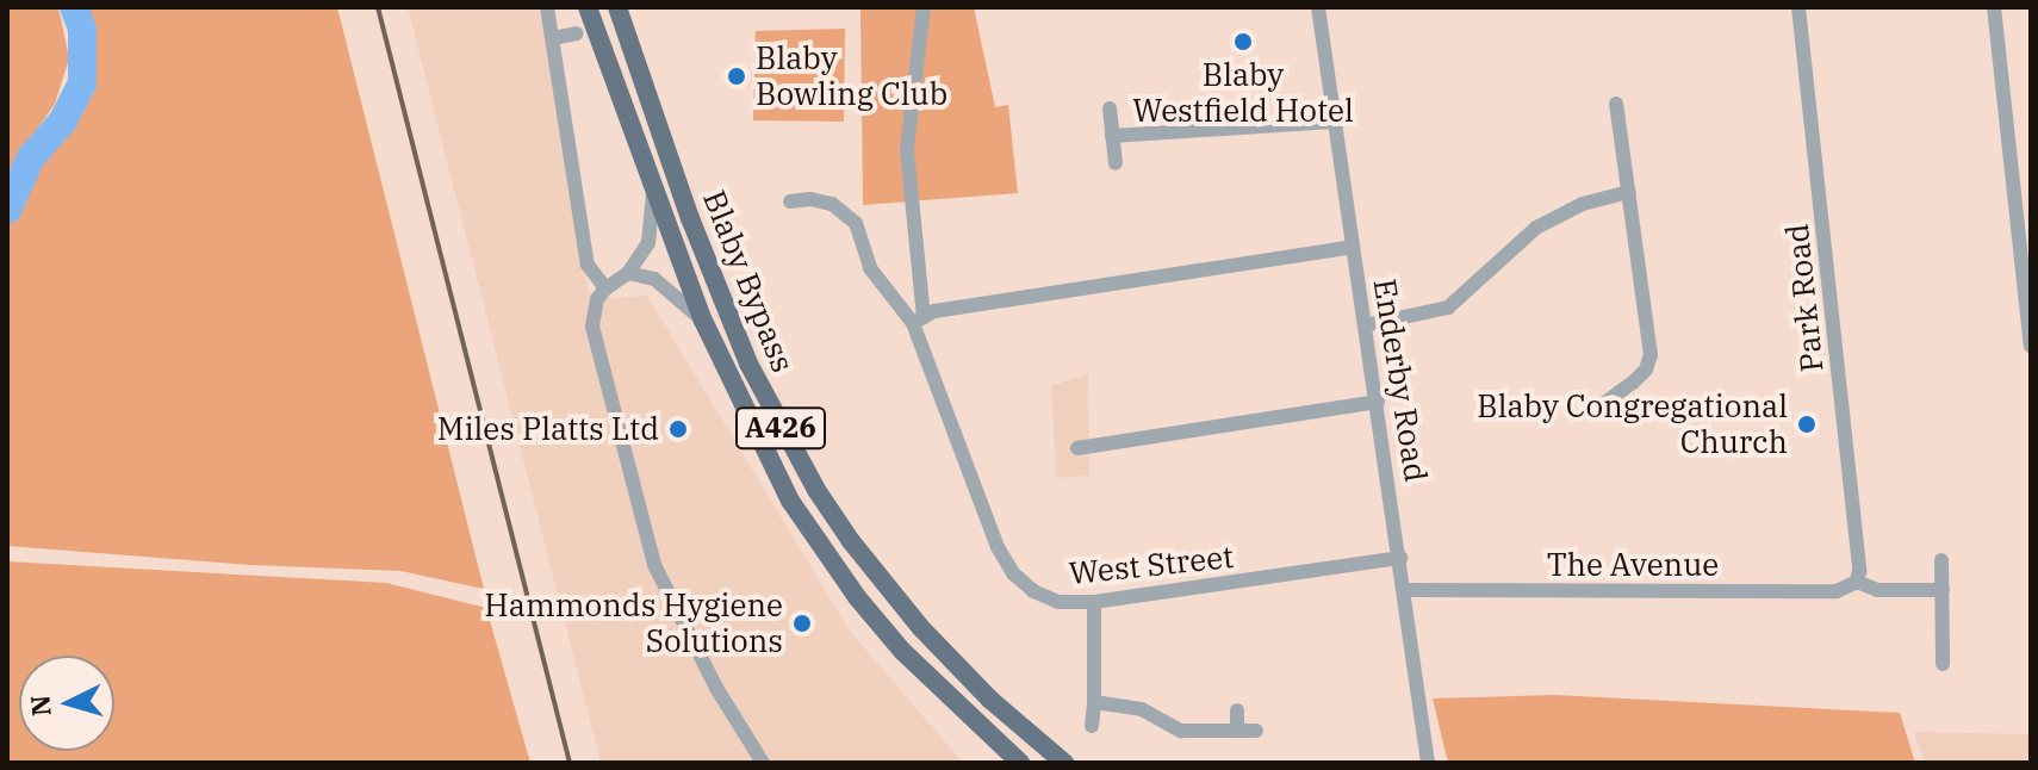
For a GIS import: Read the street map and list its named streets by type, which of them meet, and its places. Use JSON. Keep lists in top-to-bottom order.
{
  "streets": {
    "main road": ["Blaby Bypass", "A426"],
    "street": [
      "Park Road",
      "Enderby Road",
      "West Street",
      "The Avenue"
    ]
  },
  "crossings": [
    ["Park Road", "The Avenue"],
    ["Enderby Road", "West Street"],
    ["Enderby Road", "The Avenue"]
  ],
  "places": [
    "Blaby Westfield Hotel",
    "Blaby Bowling Club",
    "Blaby Congregational Church",
    "Miles Platts Ltd",
    "Hammonds Hygiene Solutions"
  ],
  "north": "left"
}
